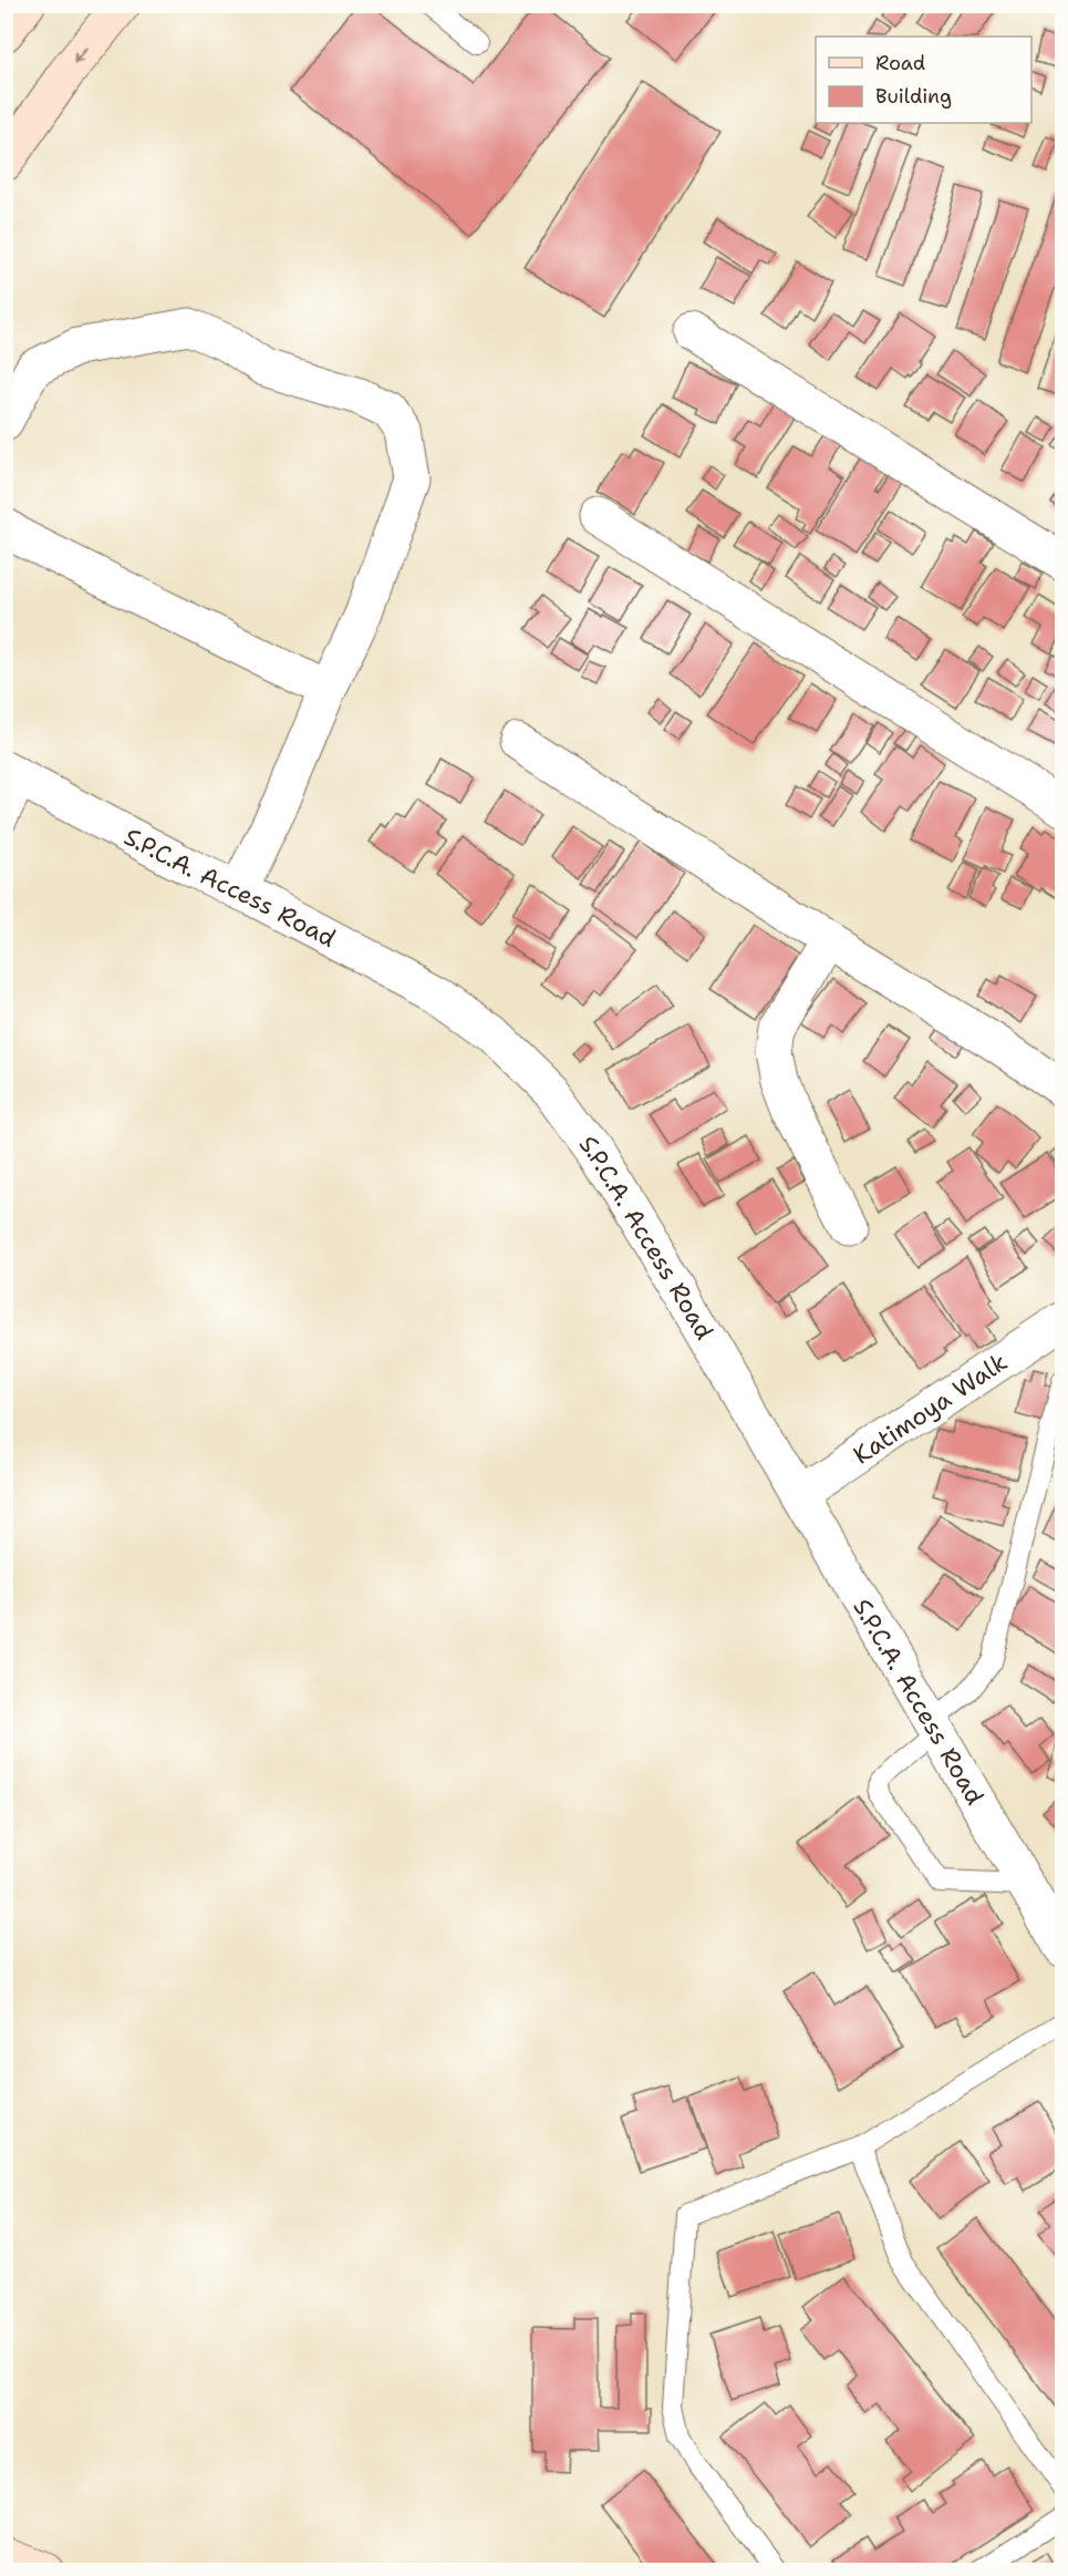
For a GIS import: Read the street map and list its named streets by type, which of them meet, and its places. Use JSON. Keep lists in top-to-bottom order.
{
  "streets": {
    "street": ["S.P.C.A. Access Road", "Katimoya Walk"]
  },
  "crossings": [
    ["S.P.C.A. Access Road", "Katimoya Walk"]
  ],
  "legend": ["Road", "Building"]
}
